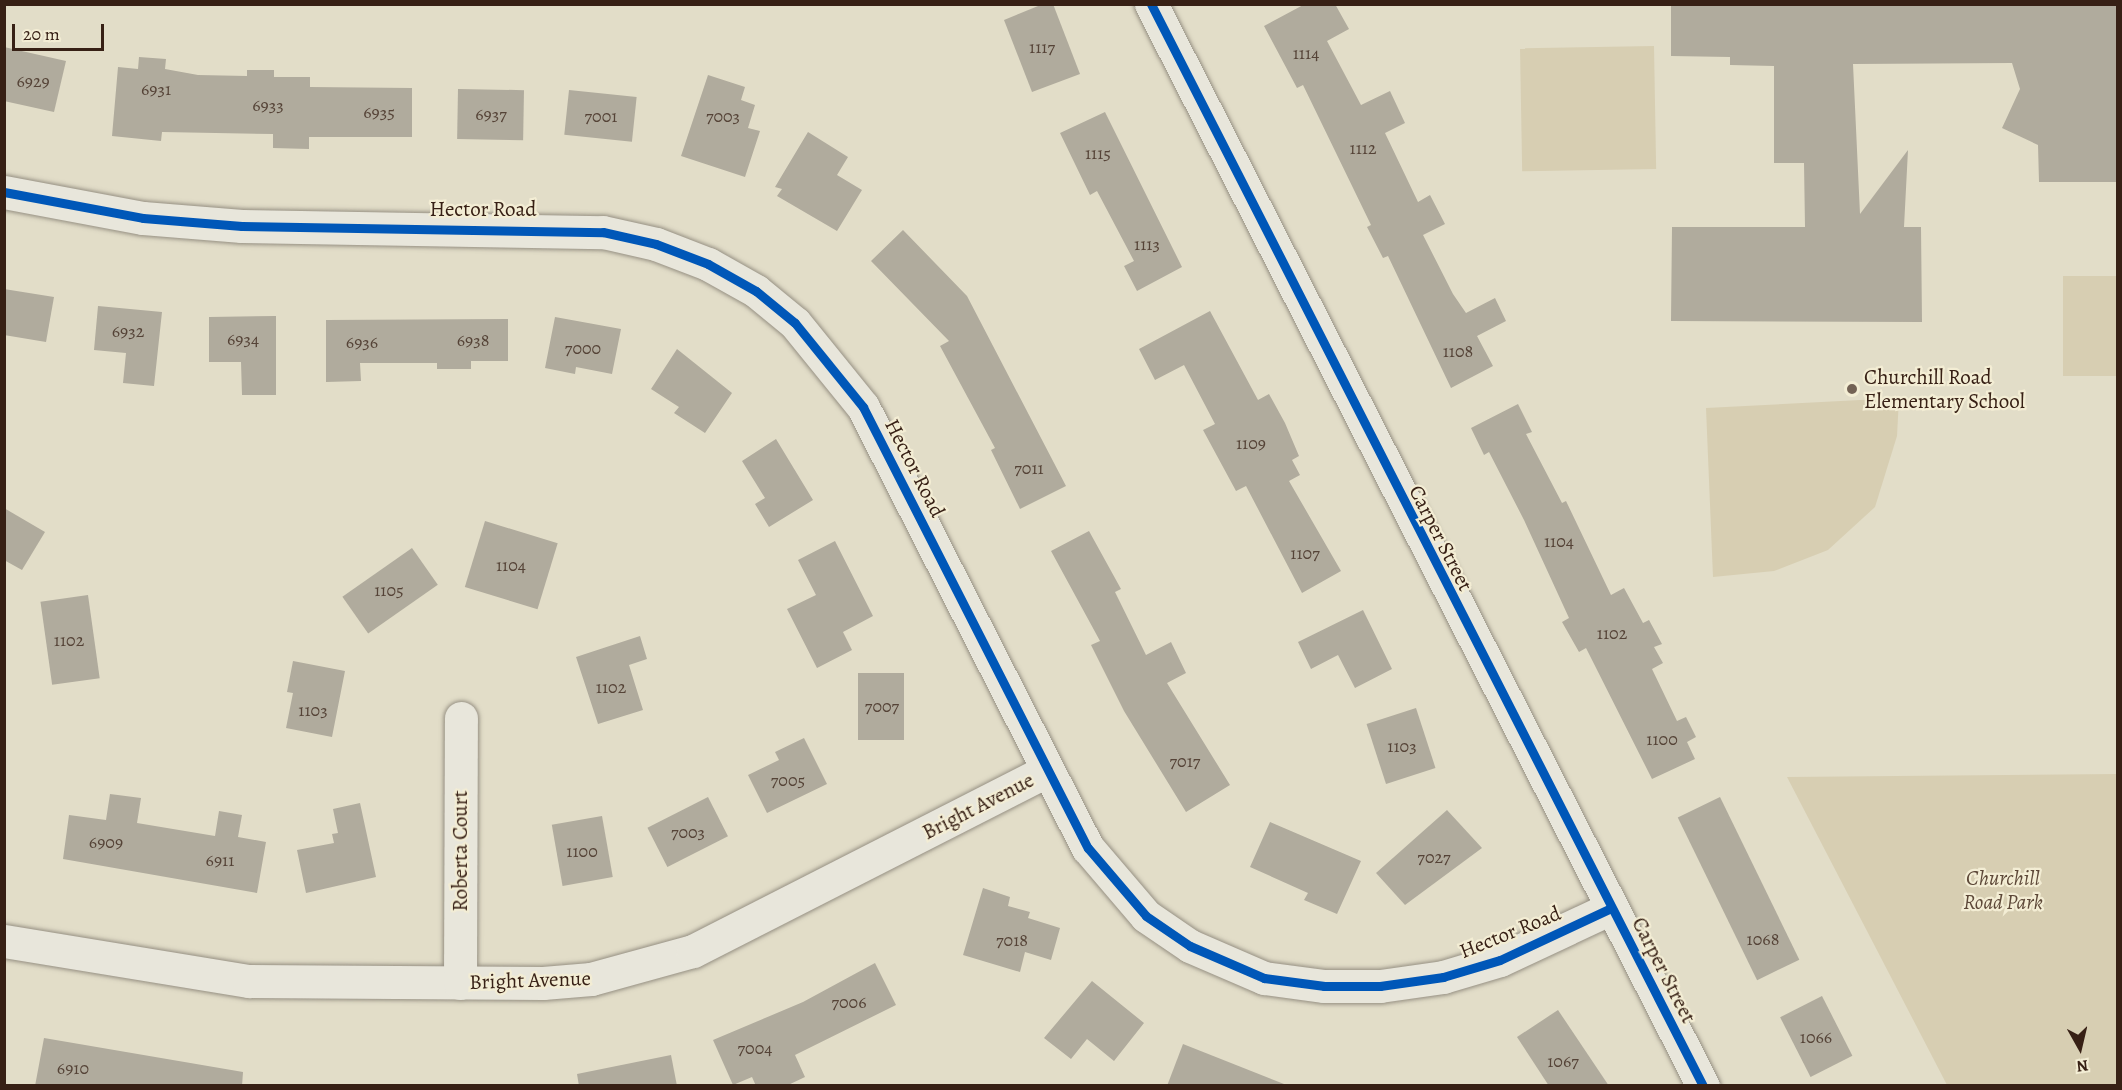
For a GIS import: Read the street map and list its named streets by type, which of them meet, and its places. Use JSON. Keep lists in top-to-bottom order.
{
  "streets": {
    "street": [
      "Hector Road",
      "Carper Street",
      "Bright Avenue",
      "Roberta Court"
    ]
  },
  "crossings": [
    ["Hector Road", "Carper Street"],
    ["Hector Road", "Bright Avenue"],
    ["Bright Avenue", "Roberta Court"]
  ],
  "parks": ["Churchill Road Park"],
  "places": ["Churchill Road Elementary School"],
  "house_numbers": [
    "1117",
    "1114",
    "6929",
    "6931",
    "6933",
    "6935",
    "6937",
    "7001",
    "7003",
    "1112",
    "1115",
    "1113",
    "6932",
    "6934",
    "6938",
    "6936",
    "7000",
    "1108",
    "1109",
    "7011",
    "1104",
    "1107",
    "1104",
    "1105",
    "1102",
    "1102",
    "1102",
    "7007",
    "1103",
    "1100",
    "1103",
    "7017",
    "7005",
    "7003",
    "6909",
    "1100",
    "7027",
    "6911",
    "1068",
    "7018",
    "7006",
    "1066",
    "7004",
    "1067",
    "6910"
  ],
  "scale_bar": "20 m",
  "north": "bottom"
}
